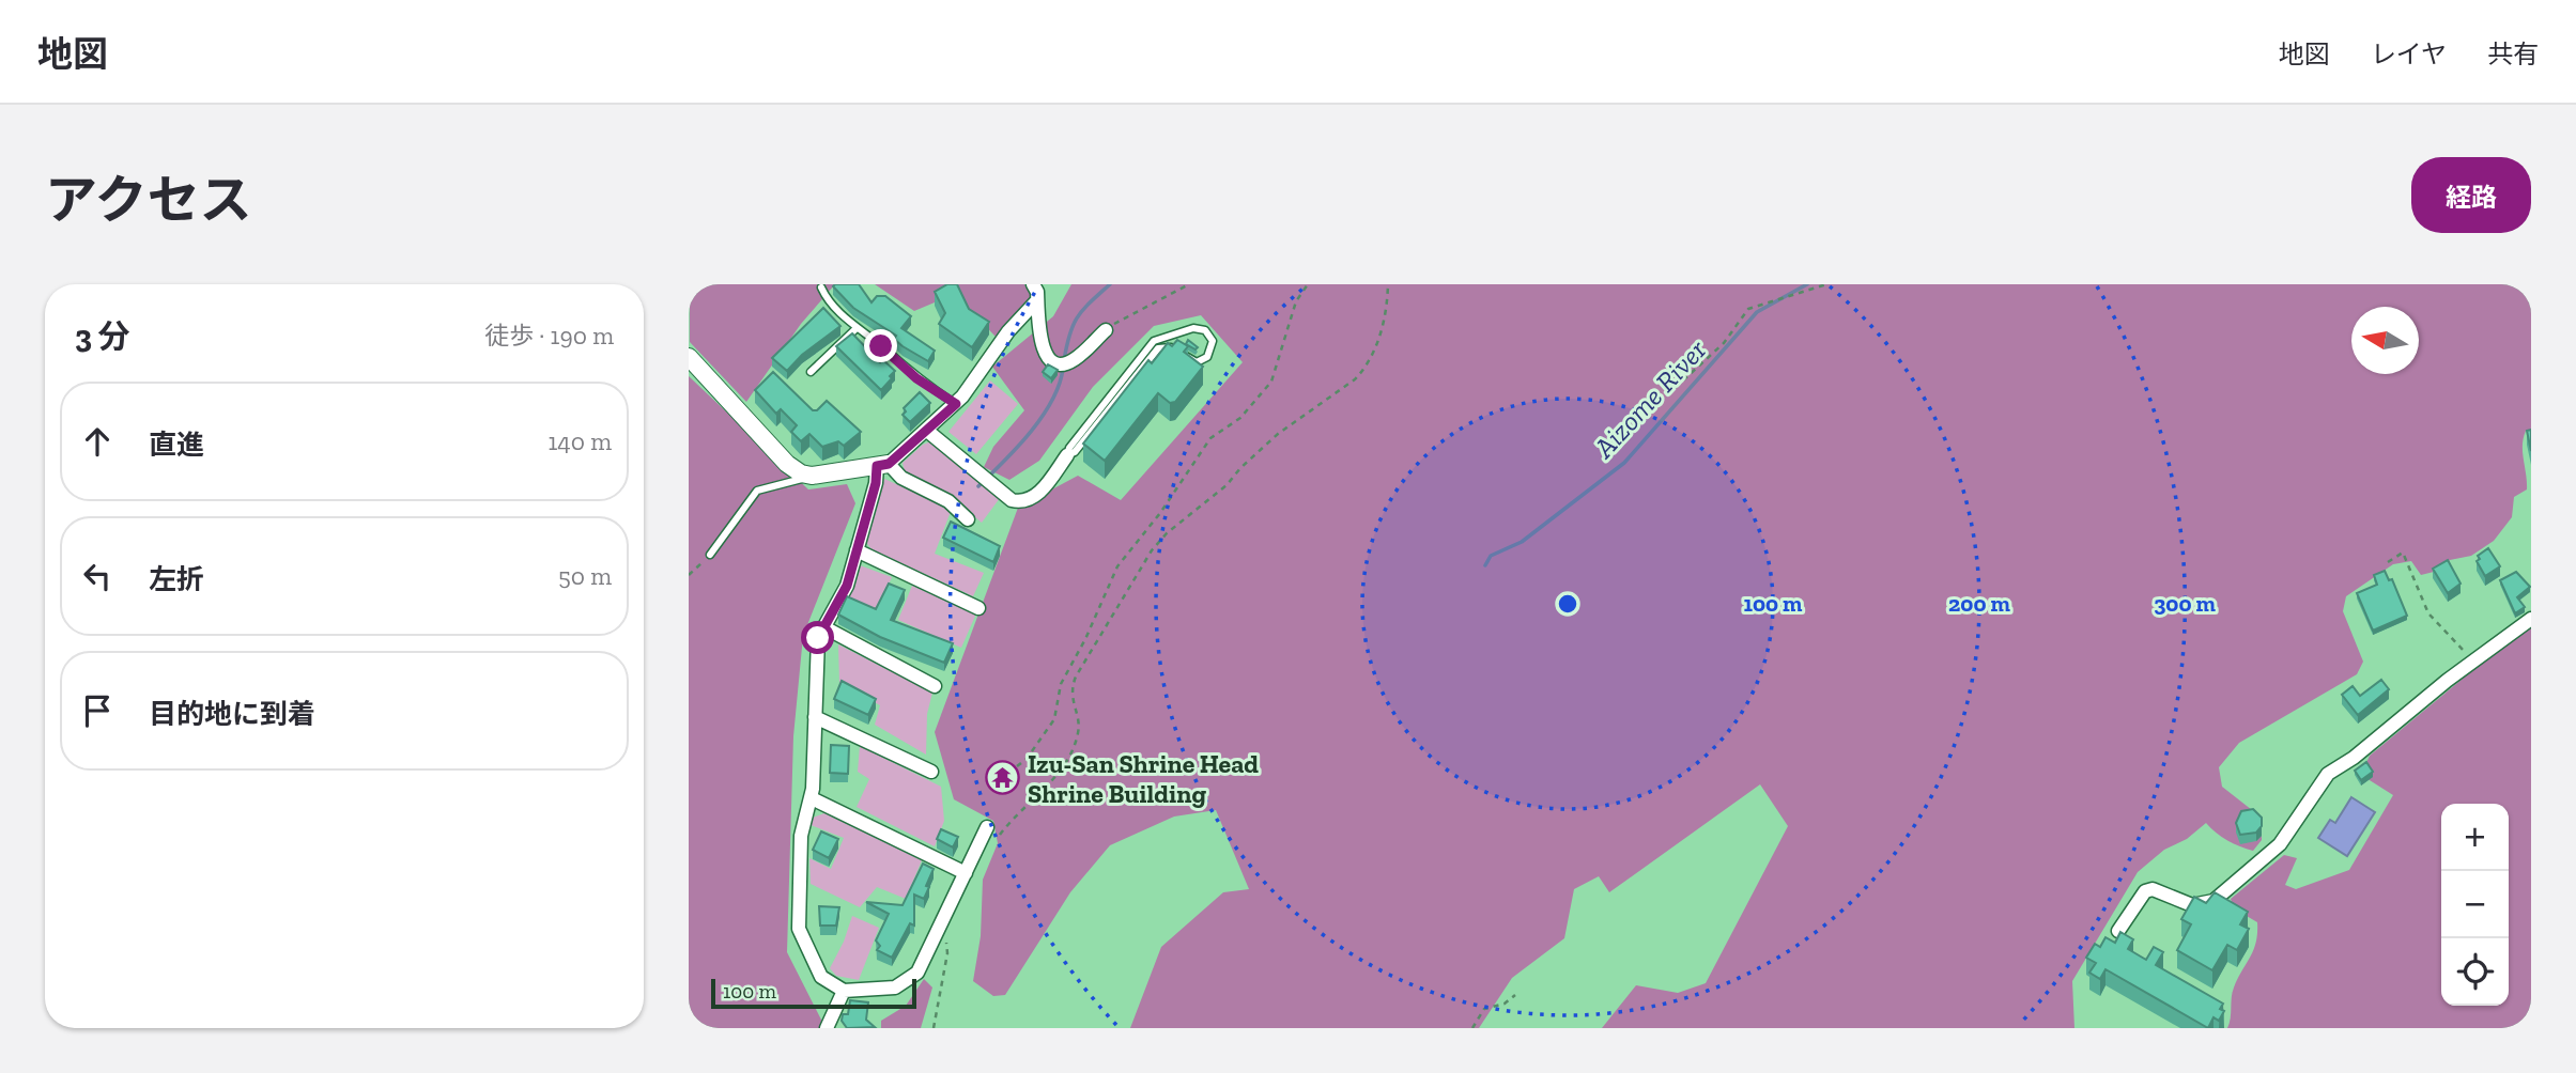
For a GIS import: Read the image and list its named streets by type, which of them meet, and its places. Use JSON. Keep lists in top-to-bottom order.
{
  "water": ["Aizome River"],
  "places": {
    "temple": ["Izu-San Shrine Head Shrine Building"]
  },
  "scale_bar": "100 m",
  "north": "left",
  "page": {
    "header": "地図",
    "nav": ["地図", "レイヤ", "共有"],
    "title": "アクセス",
    "buttons": "経路",
    "heading": ["3 分", "徒歩 · 190 m"],
    "list": [
      ["直進", "140 m"],
      ["左折", "50 m"],
      "目的地に到着"
    ],
    "map_buttons": ["+", "−"],
    "scale": "100 m"
  },
  "rings": ["100 m", "200 m", "300 m"]
}
